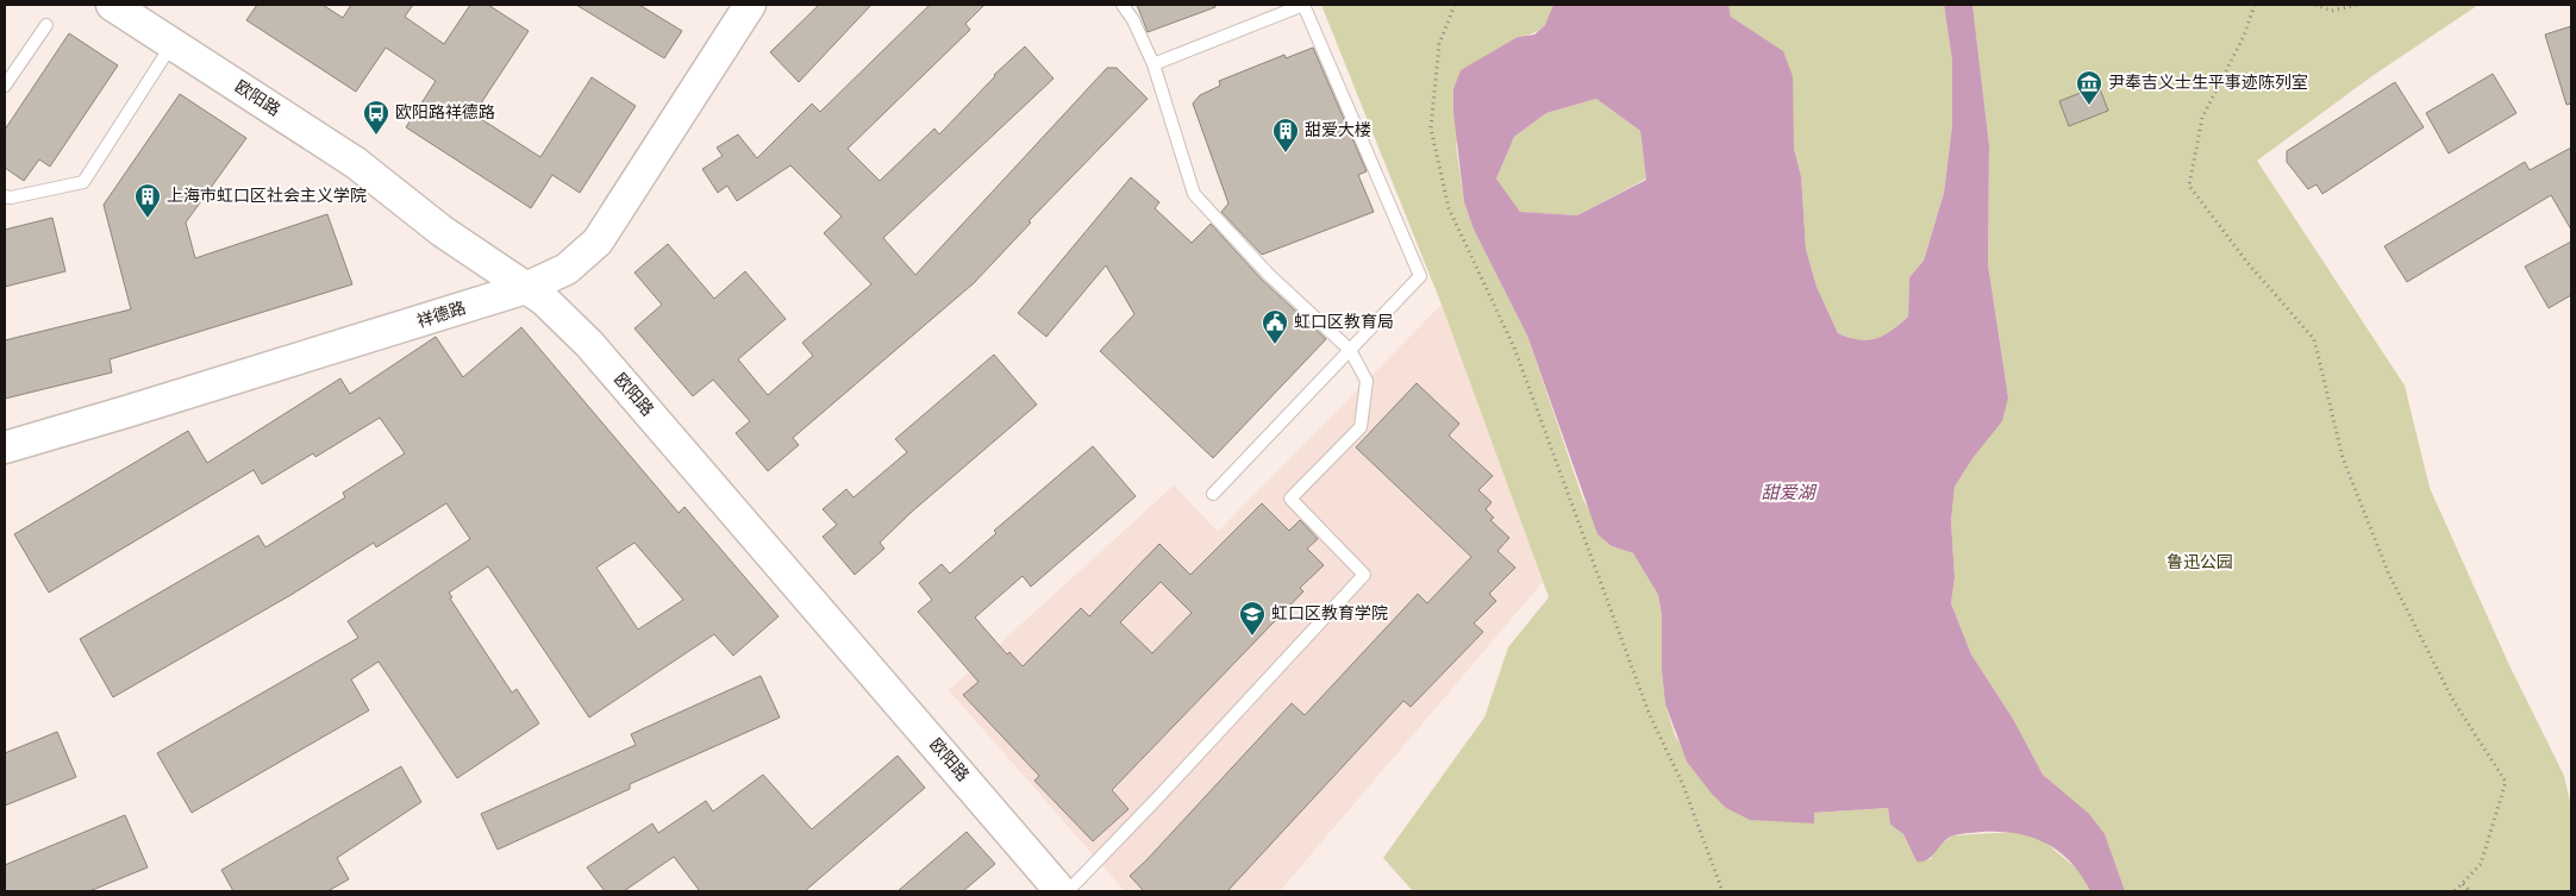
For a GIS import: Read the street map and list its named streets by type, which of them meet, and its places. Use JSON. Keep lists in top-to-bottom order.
{
  "streets": {
    "street": ["欧阳路", "祥德路"]
  },
  "crossings": [
    ["欧阳路", "祥德路"]
  ],
  "water": ["甜爱湖"],
  "parks": ["鲁迅公园"],
  "places": {
    "museum": ["尹奉吉义士生平事迹陈列室"],
    "bus stop": ["欧阳路祥德路"],
    "building": ["甜爱大楼", "上海市虹口区社会主义学院"],
    "public building": ["虹口区教育局"],
    "school or university": ["虹口区教育学院"]
  }
}
